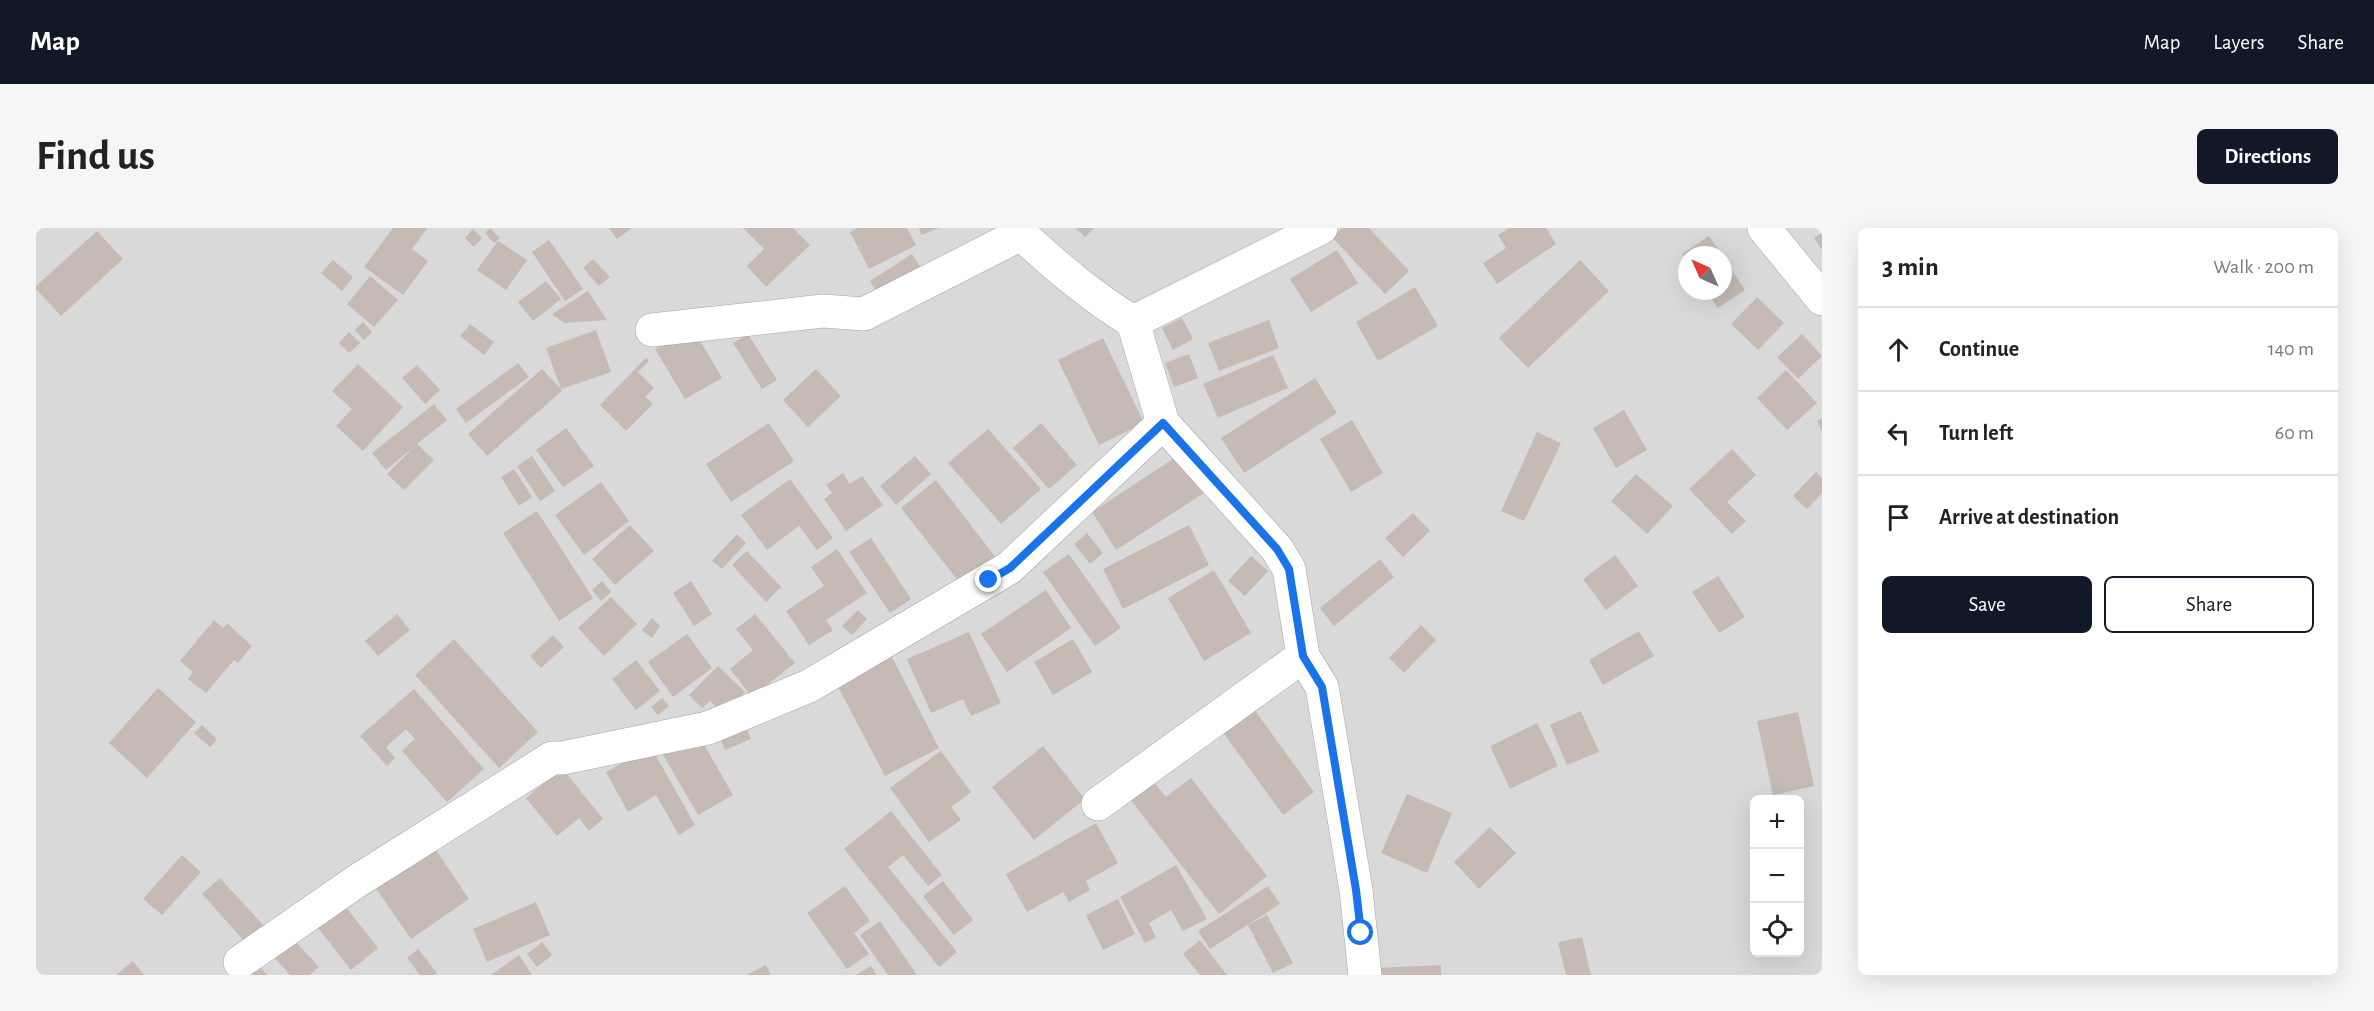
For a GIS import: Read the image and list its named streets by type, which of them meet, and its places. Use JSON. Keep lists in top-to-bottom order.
{
  "north": "top left",
  "page": {
    "header": "Map",
    "nav": ["Map", "Layers", "Share"],
    "buttons": [
      "Directions",
      ["Save", "Share"]
    ],
    "title": "Find us",
    "heading": ["3 min", "Walk · 200 m"],
    "list": [
      ["Continue", "140 m"],
      ["Turn left", "60 m"],
      "Arrive at destination"
    ],
    "map_buttons": ["+", "−"]
  }
}
